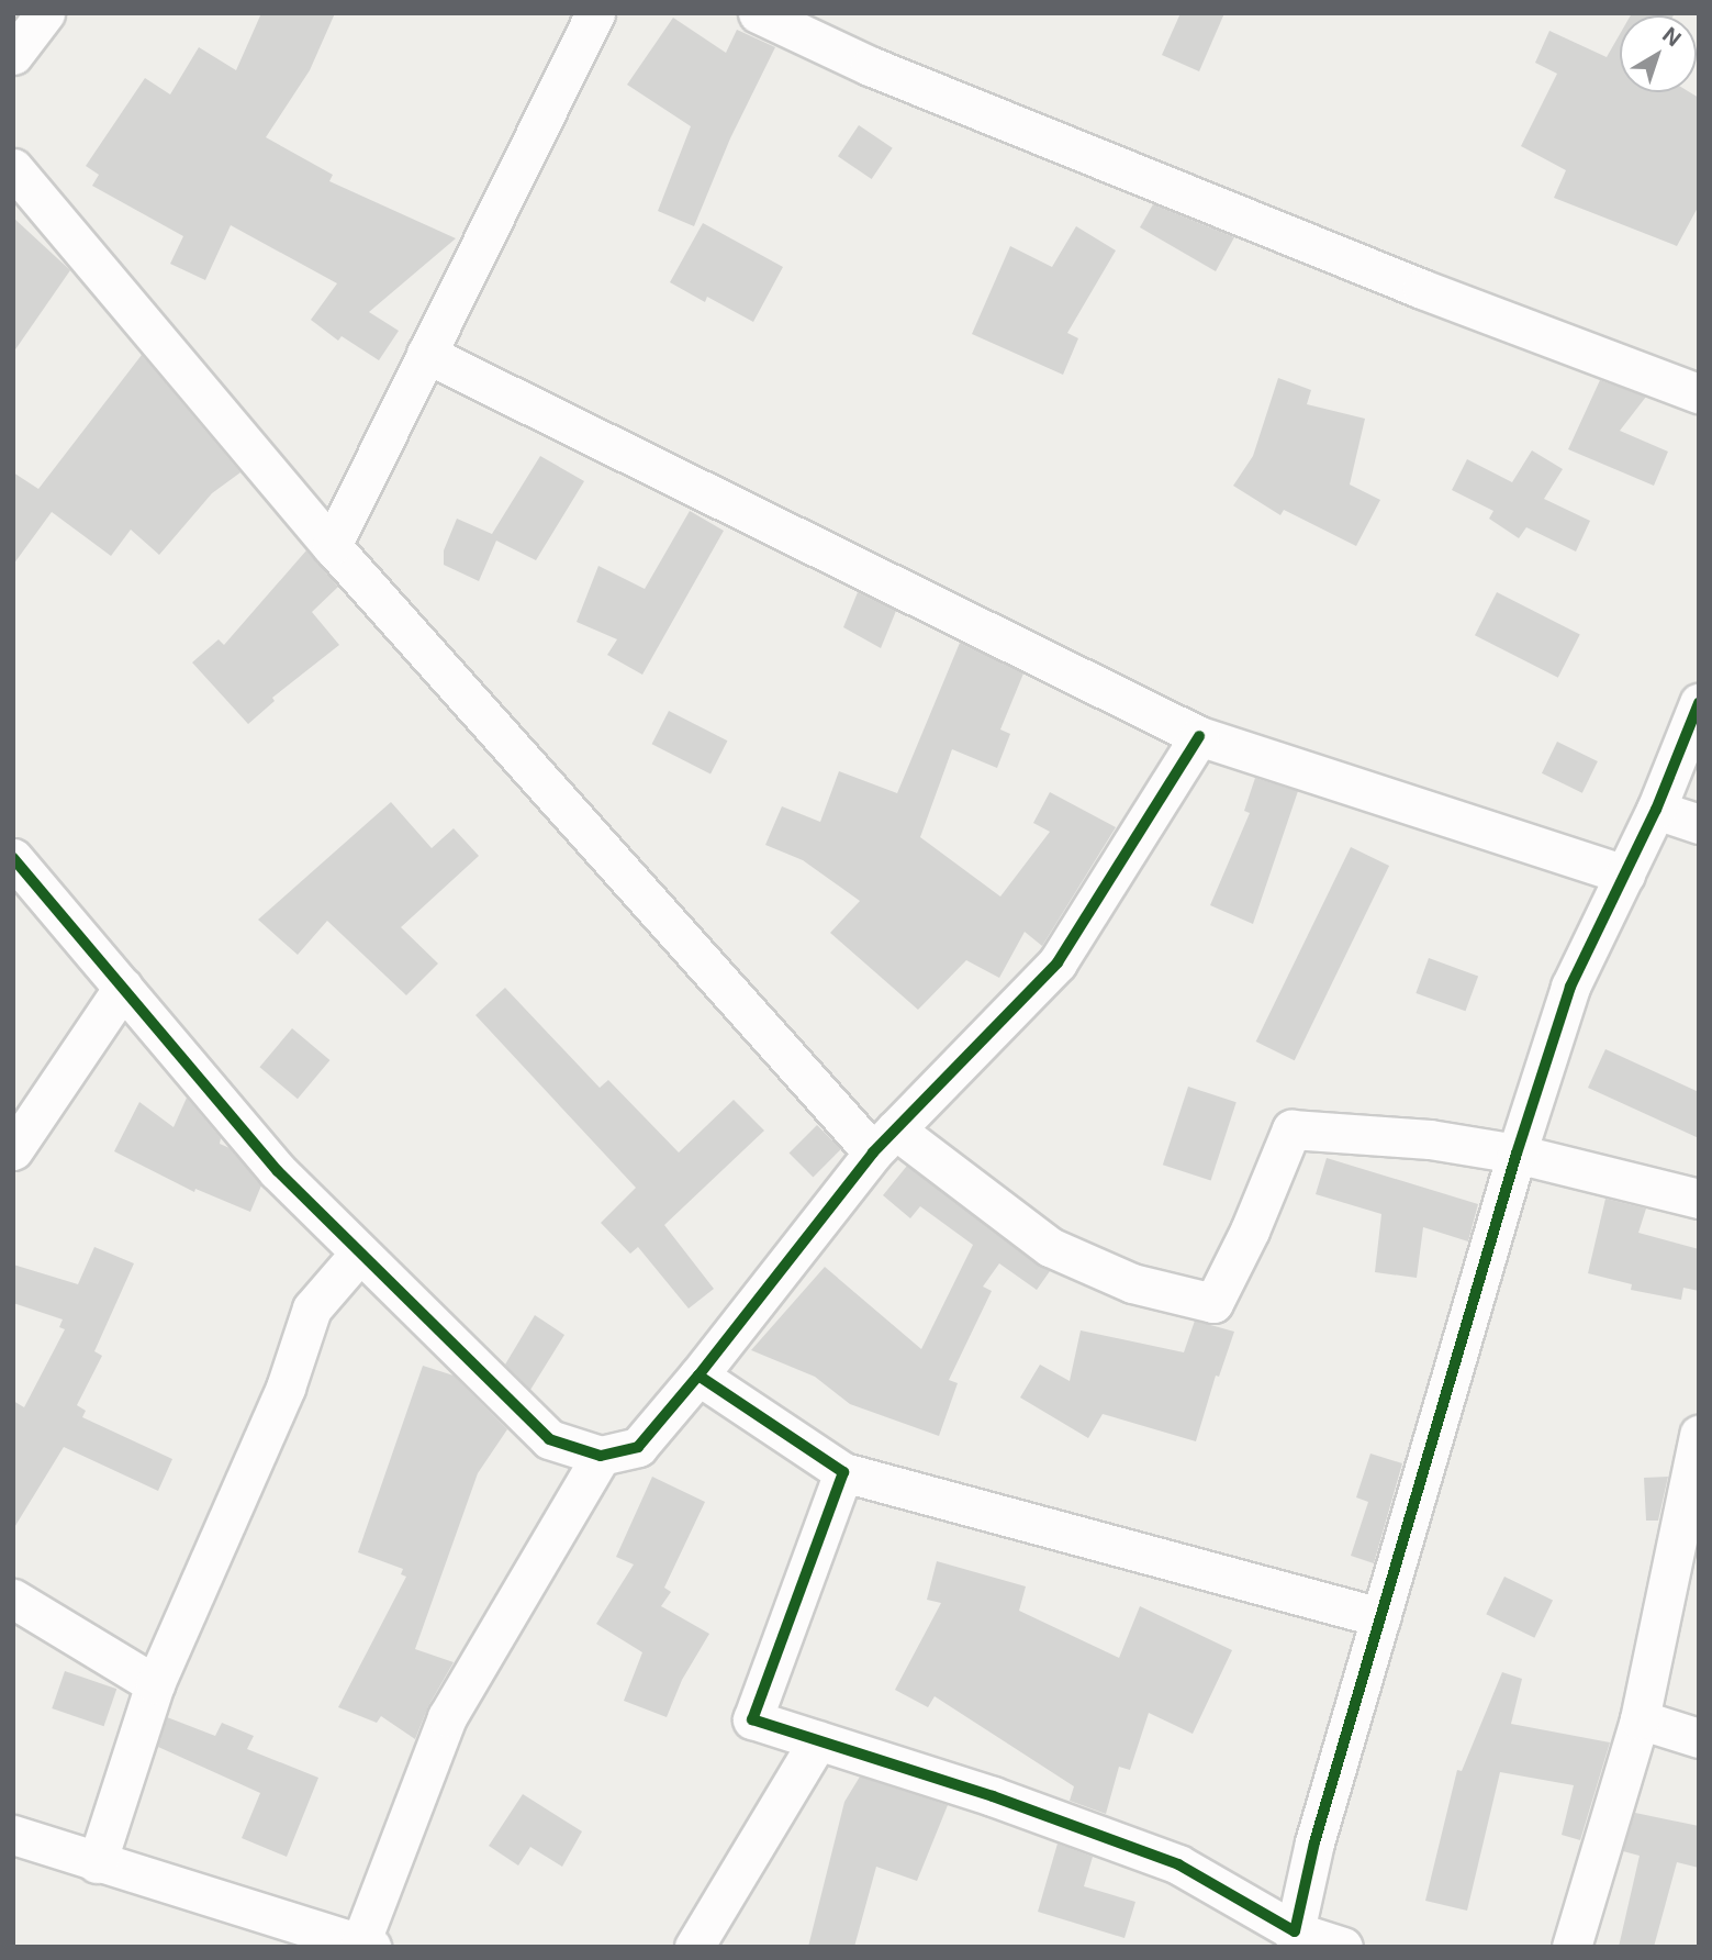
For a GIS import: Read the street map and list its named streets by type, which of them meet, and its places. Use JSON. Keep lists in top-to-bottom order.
{
  "north": "top right"
}
